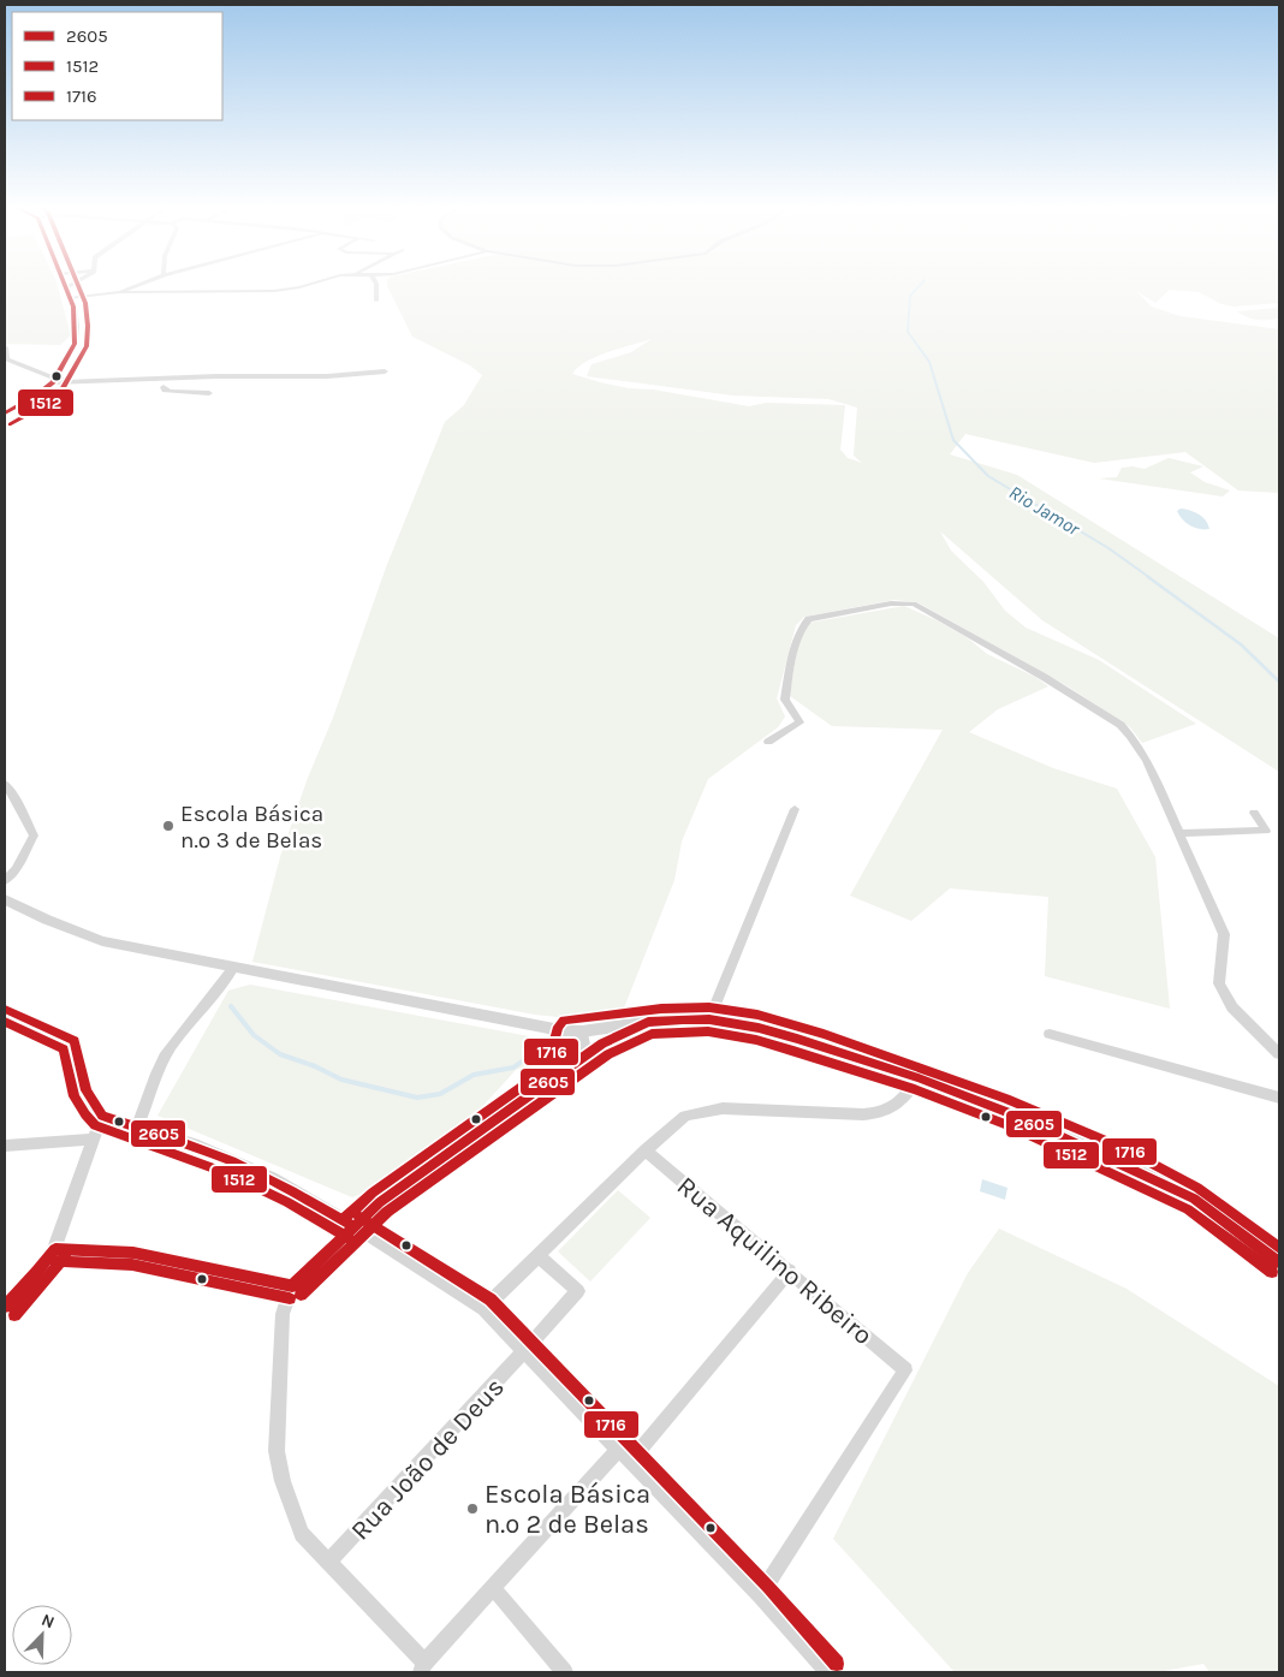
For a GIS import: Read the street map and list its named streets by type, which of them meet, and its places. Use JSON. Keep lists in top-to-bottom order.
{
  "streets": {
    "street": ["Rua Aquilino Ribeiro", "Rua João de Deus"]
  },
  "water": ["Rio Jamor"],
  "places": ["Escola Básica n.º 3 de Belas", "Escola Básica n.º 2 de Belas"],
  "lines": ["transit line 2605", "transit line 1512", "transit line 1716"],
  "legend": ["2605", "1512", "1716"],
  "north": "top right"
}
